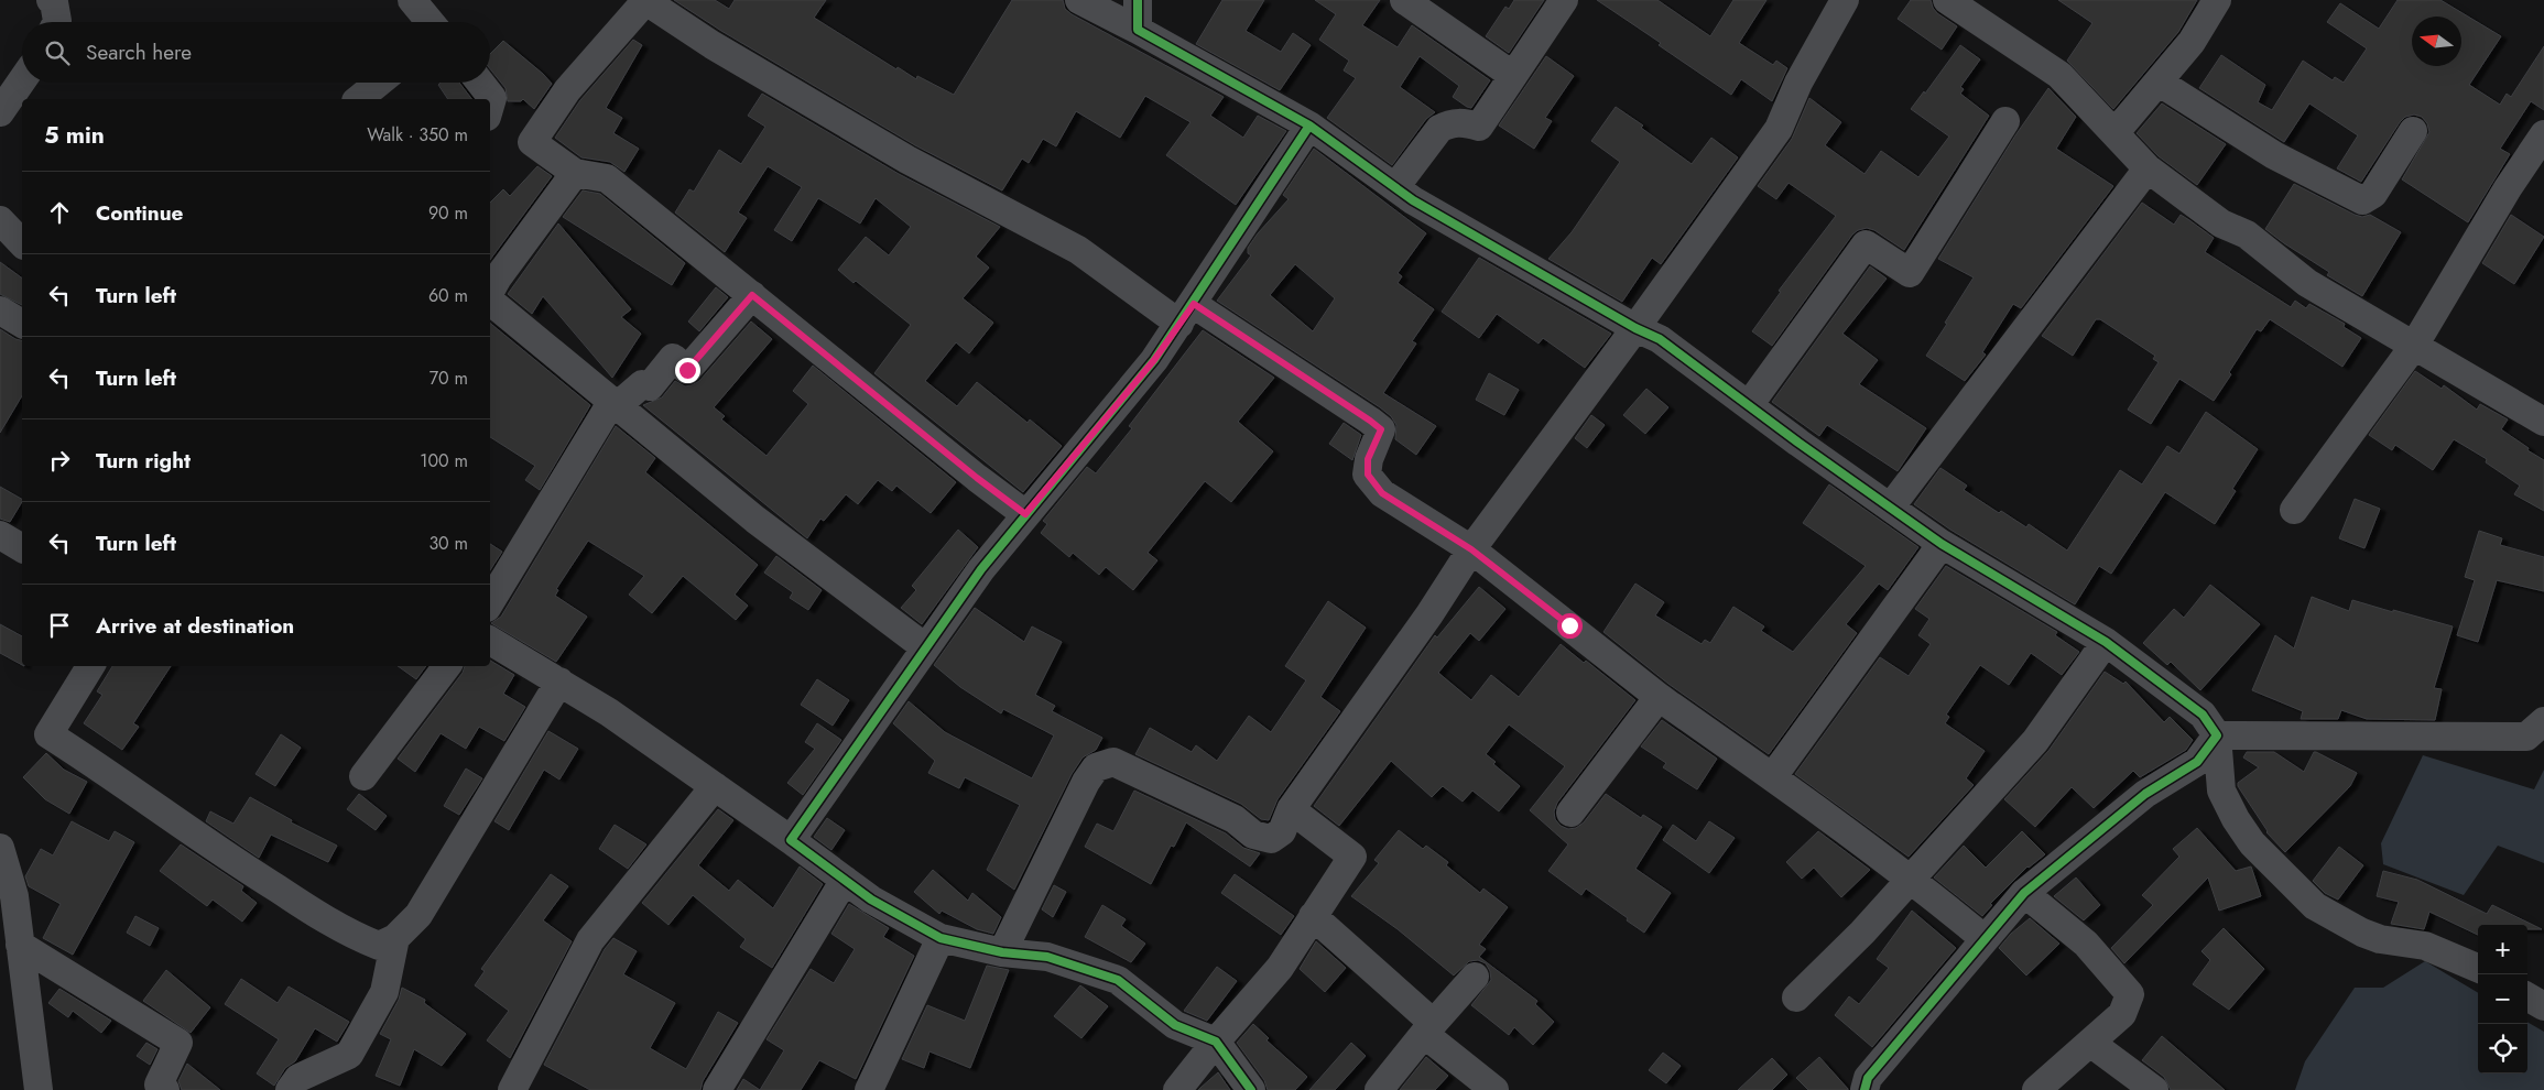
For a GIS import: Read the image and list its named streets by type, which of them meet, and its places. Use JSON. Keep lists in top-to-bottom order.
{
  "north": "left",
  "page": {
    "search": "Search here",
    "heading": ["5 min", "Walk · 350 m"],
    "list": [
      ["Continue", "90 m"],
      ["Turn left", "60 m"],
      ["Turn left", "70 m"],
      ["Turn right", "100 m"],
      ["Turn left", "30 m"],
      "Arrive at destination"
    ],
    "map_buttons": ["+", "−"]
  }
}
